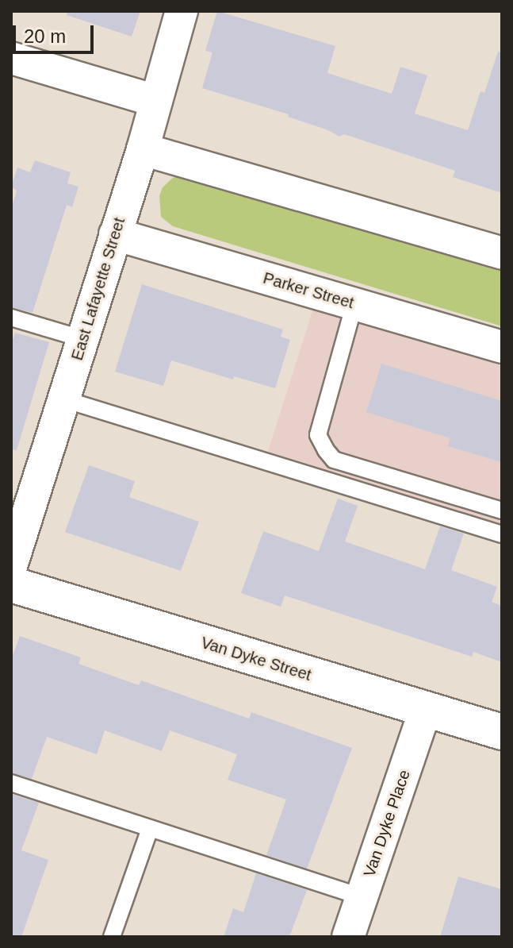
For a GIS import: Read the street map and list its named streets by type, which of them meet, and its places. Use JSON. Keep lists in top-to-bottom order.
{
  "streets": {
    "main road": ["Van Dyke Street"],
    "street": ["East Lafayette Street", "Parker Street", "Van Dyke Place"]
  },
  "crossings": [
    ["East Lafayette Street", "Parker Street"],
    ["Van Dyke Street", "Van Dyke Place"]
  ],
  "scale_bar": "20 m"
}
